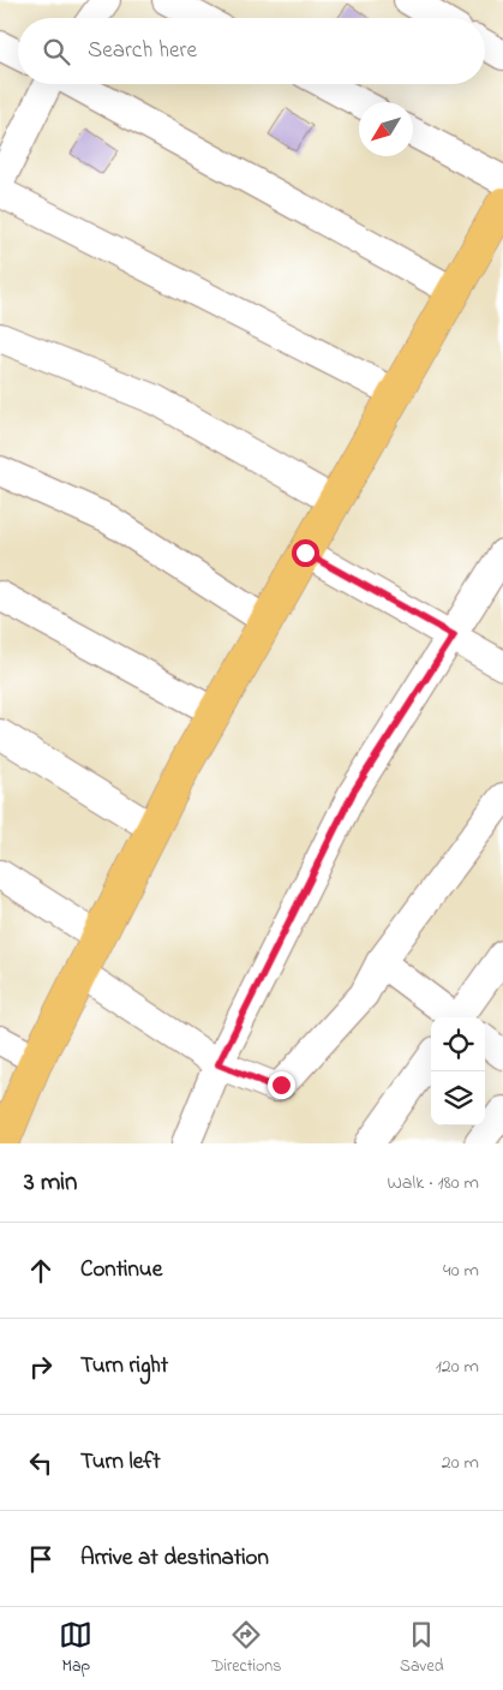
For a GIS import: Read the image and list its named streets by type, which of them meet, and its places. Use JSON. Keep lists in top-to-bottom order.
{
  "north": "bottom left",
  "page": {
    "search": "Search here",
    "heading": ["3 min", "Walk · 180 m"],
    "list": [
      ["Continue", "40 m"],
      ["Turn right", "120 m"],
      ["Turn left", "20 m"],
      "Arrive at destination"
    ],
    "nav": ["Map", "Directions", "Saved"]
  }
}
